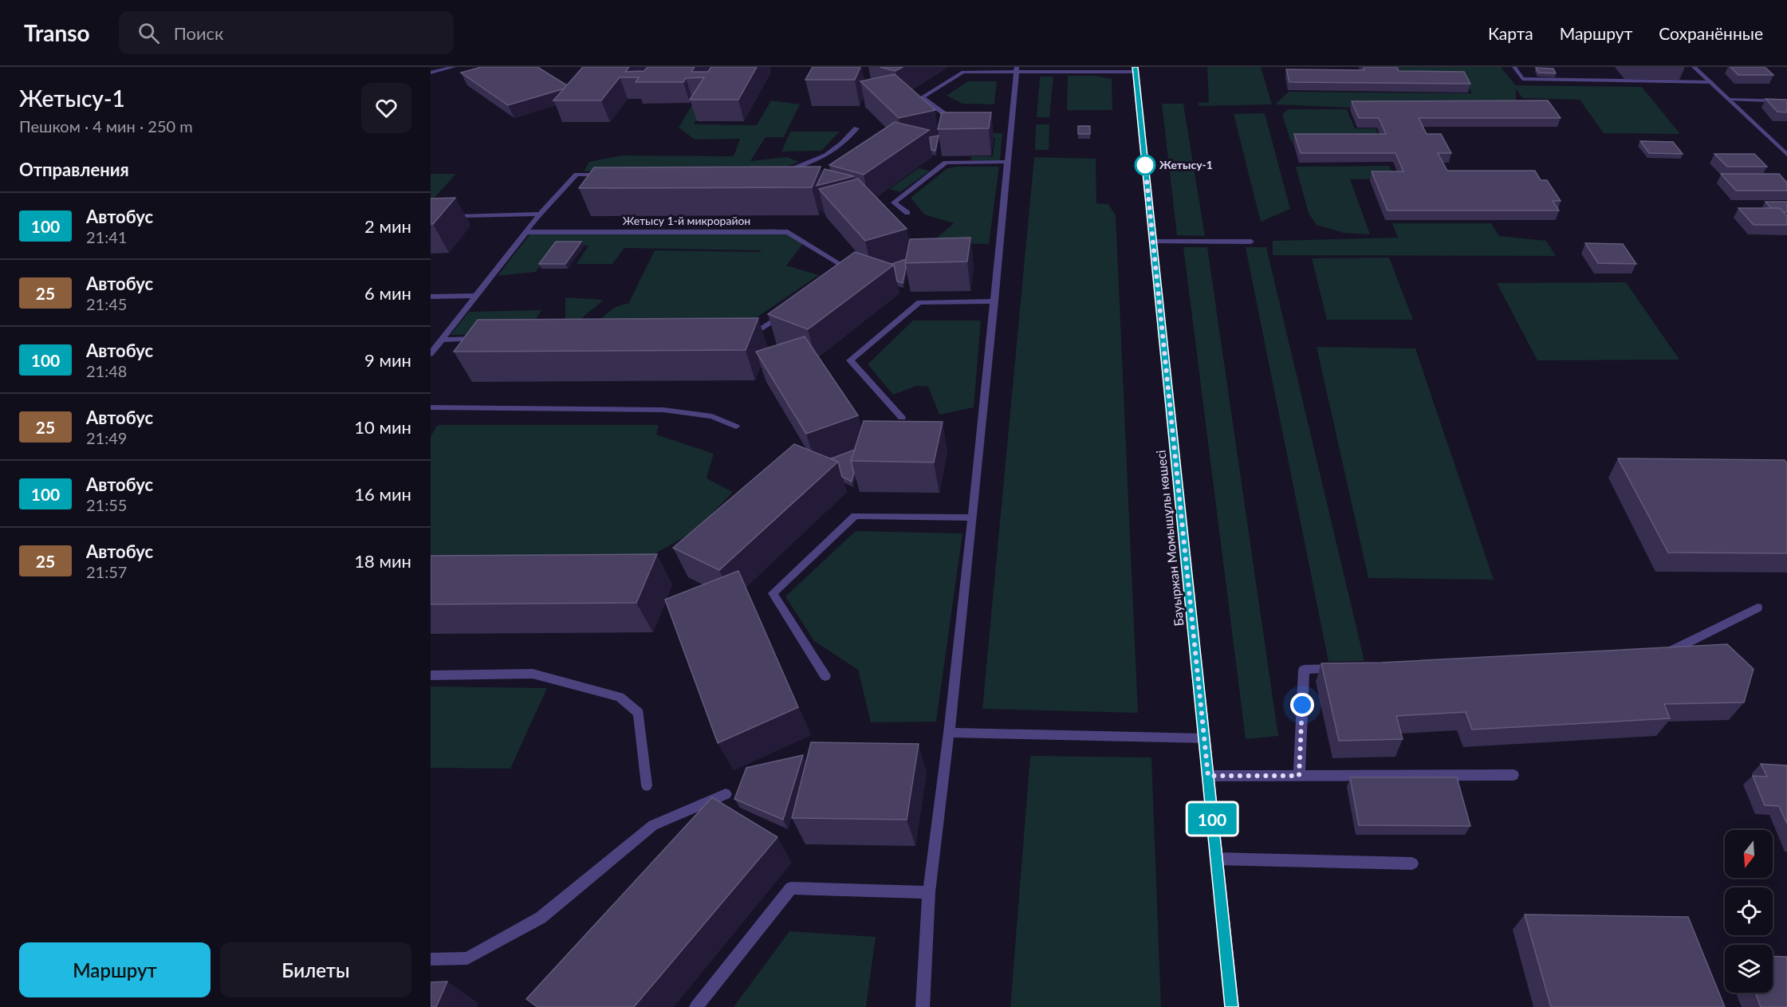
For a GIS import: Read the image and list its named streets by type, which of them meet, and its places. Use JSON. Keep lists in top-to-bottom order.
{
  "streets": {
    "main road": ["Бауыржан Момышұлы көшесі"],
    "street": ["Жетысу 1-й микрорайон"]
  },
  "places": ["Жетысу-1"],
  "lines": ["bus line 100"],
  "north": "bottom",
  "page": {
    "header": "Transo",
    "search": "Поиск",
    "nav": ["Карта", "Маршрут", "Сохранённые"],
    "heading": [
      ["Жетысу-1", "Пешком · 4 мин · 250 m"],
      "Отправления"
    ],
    "on_map": "100",
    "list": [
      {
        "mark": "100",
        "name": "Автобус",
        "note": "21:41",
        "value": "2 мин"
      },
      {
        "mark": "25",
        "name": "Автобус",
        "note": "21:45",
        "value": "6 мин"
      },
      {
        "mark": "100",
        "name": "Автобус",
        "note": "21:48",
        "value": "9 мин"
      },
      {
        "mark": "25",
        "name": "Автобус",
        "note": "21:49",
        "value": "10 мин"
      },
      {
        "mark": "100",
        "name": "Автобус",
        "note": "21:55",
        "value": "16 мин"
      },
      {
        "mark": "25",
        "name": "Автобус",
        "note": "21:57",
        "value": "18 мин"
      }
    ],
    "buttons": ["Маршрут", "Билеты"]
  }
}
